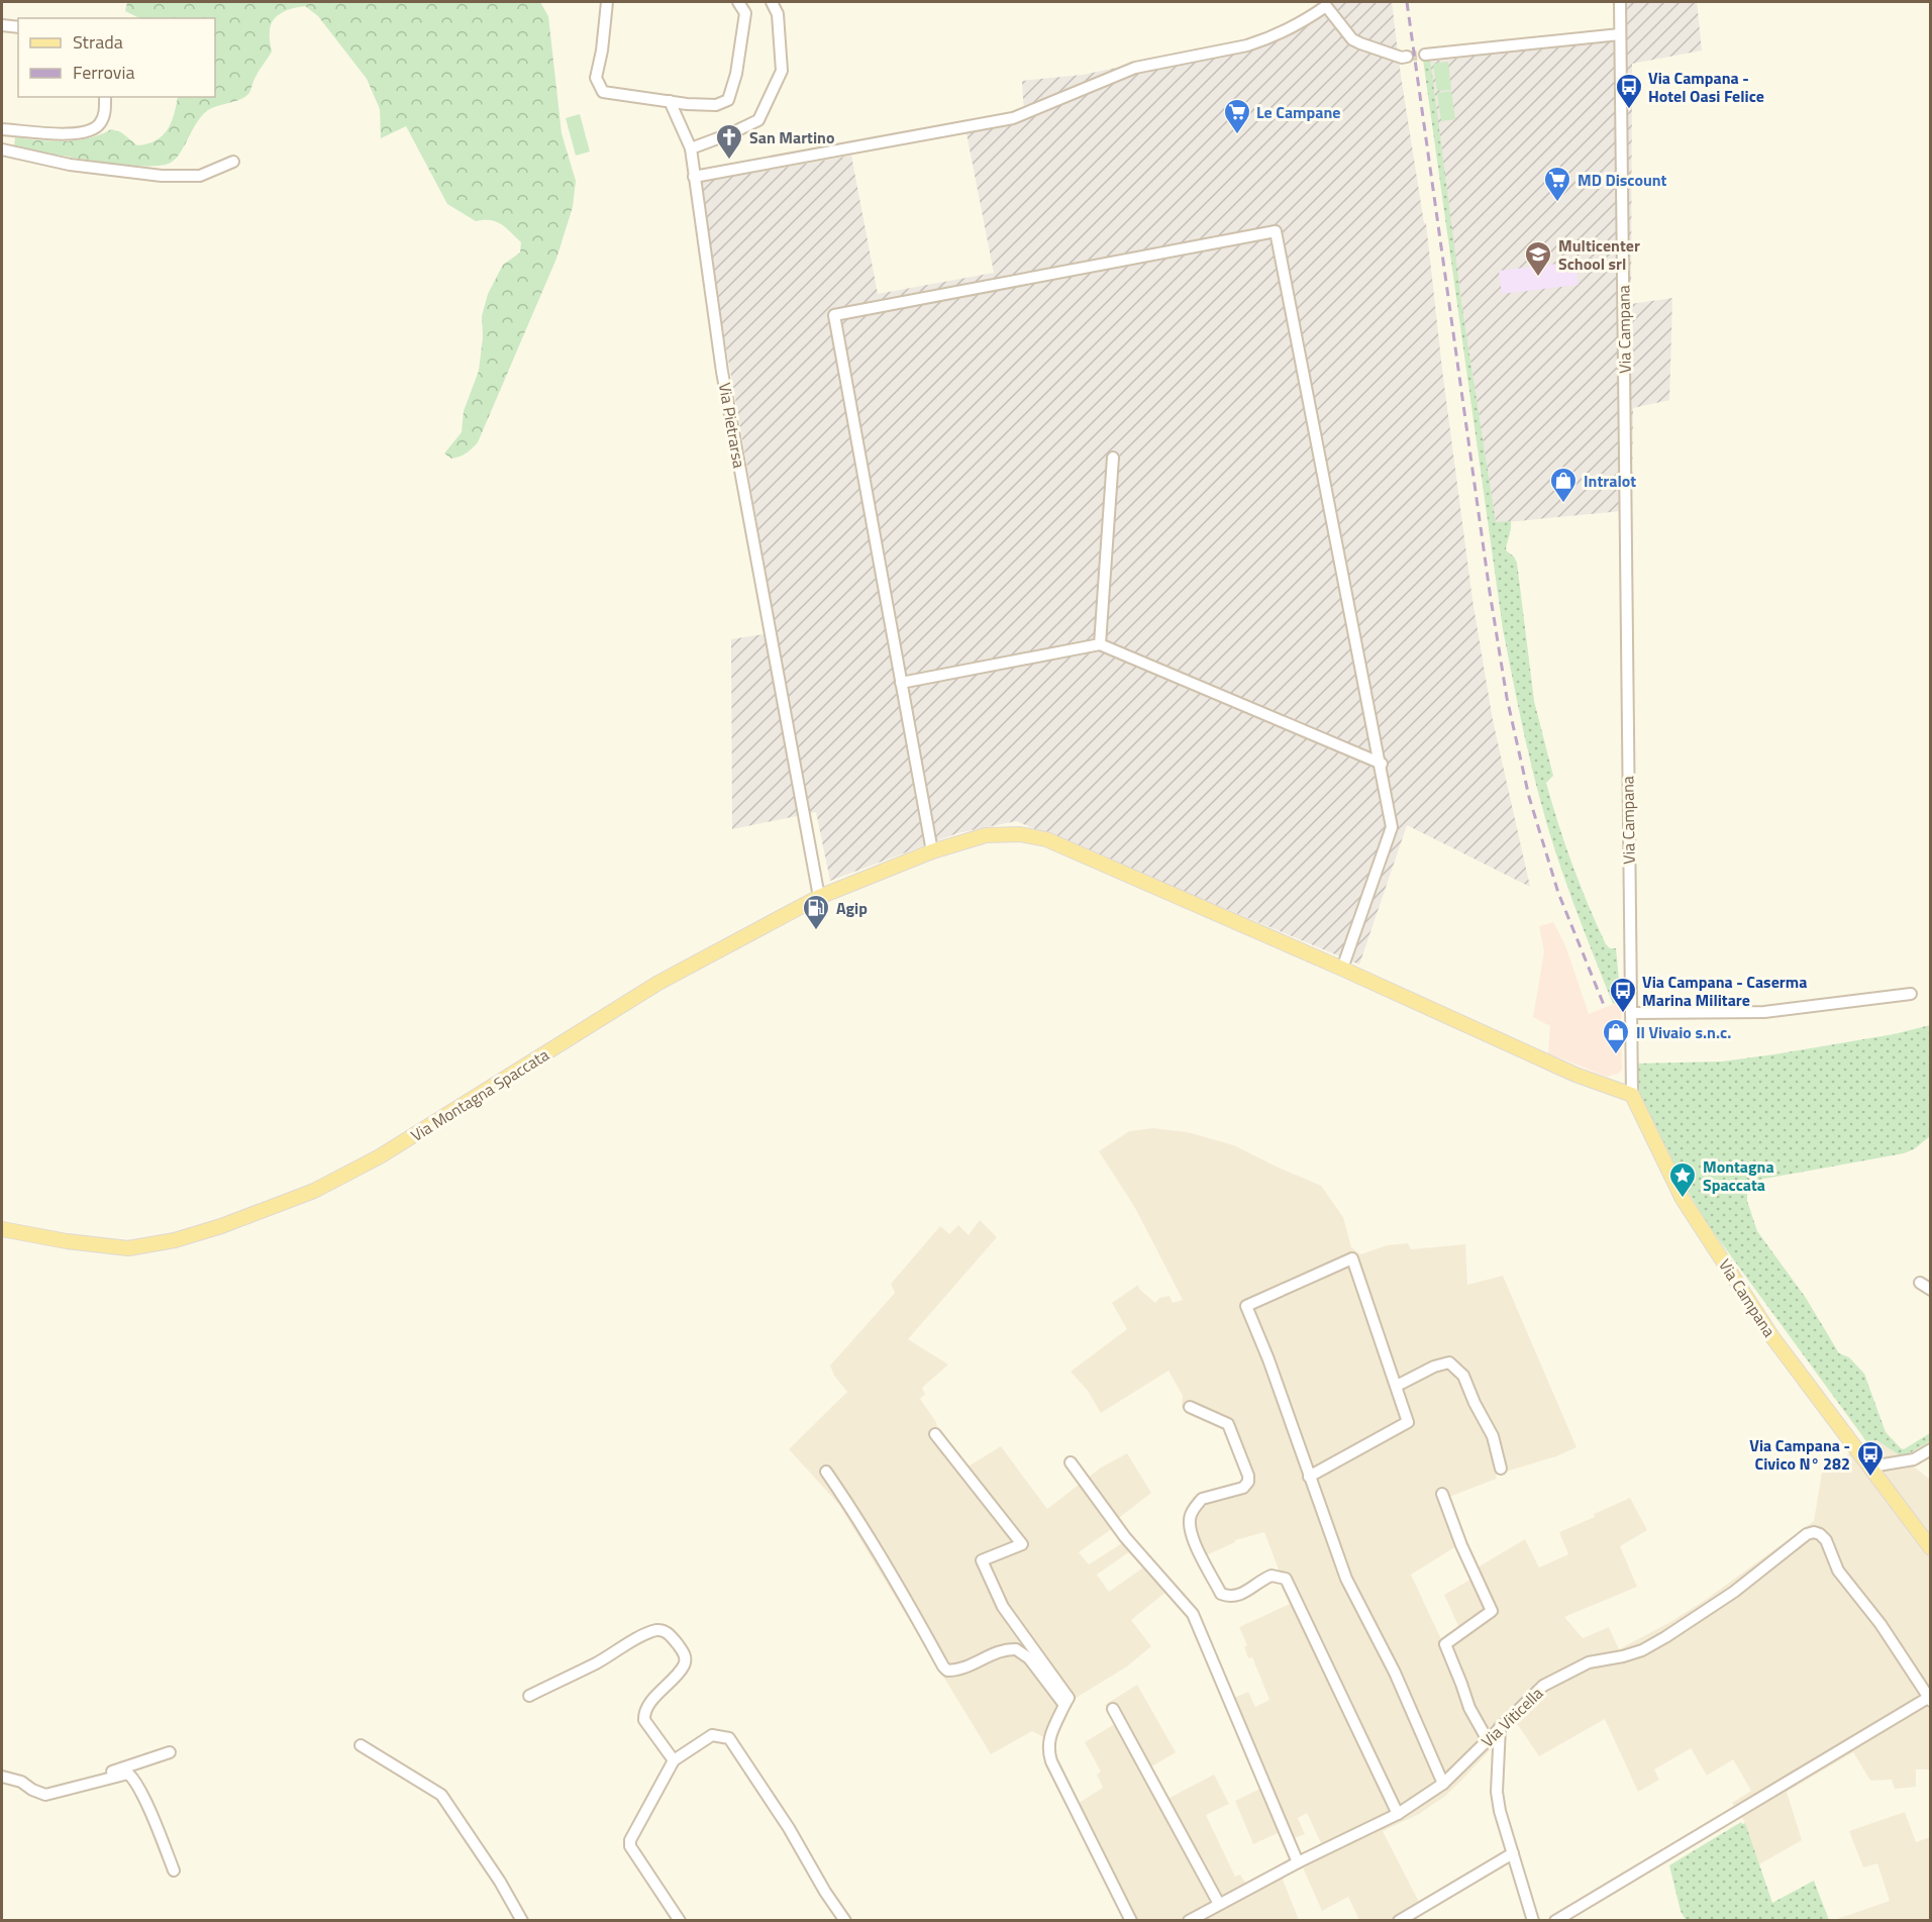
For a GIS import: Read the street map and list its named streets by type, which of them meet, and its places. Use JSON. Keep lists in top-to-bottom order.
{
  "streets": {
    "main road": ["Via Campana", "Via Montagna Spaccata"],
    "street": ["Via Pietrarsa", "Via Viticella"]
  },
  "crossings": [
    ["Via Campana", "Via Montagna Spaccata"],
    ["Via Pietrarsa", "Via Montagna Spaccata"]
  ],
  "places": {
    "bus stop": ["Via Campana - Hotel Oasi Felice", "Via Campana - Caserma Marina Militare", "Via Campana - Civico N° 282"],
    "supermarket": ["Le Campane", "MD Discount"],
    "church": ["San Martino"],
    "school or university": ["Multicenter School srl"],
    "shop": ["Intralot", "Il Vivaio s.n.c."],
    "fuel station": ["Agip"],
    "place": ["Montagna Spaccata"]
  },
  "legend": ["Strada", "Ferrovia"]
}
